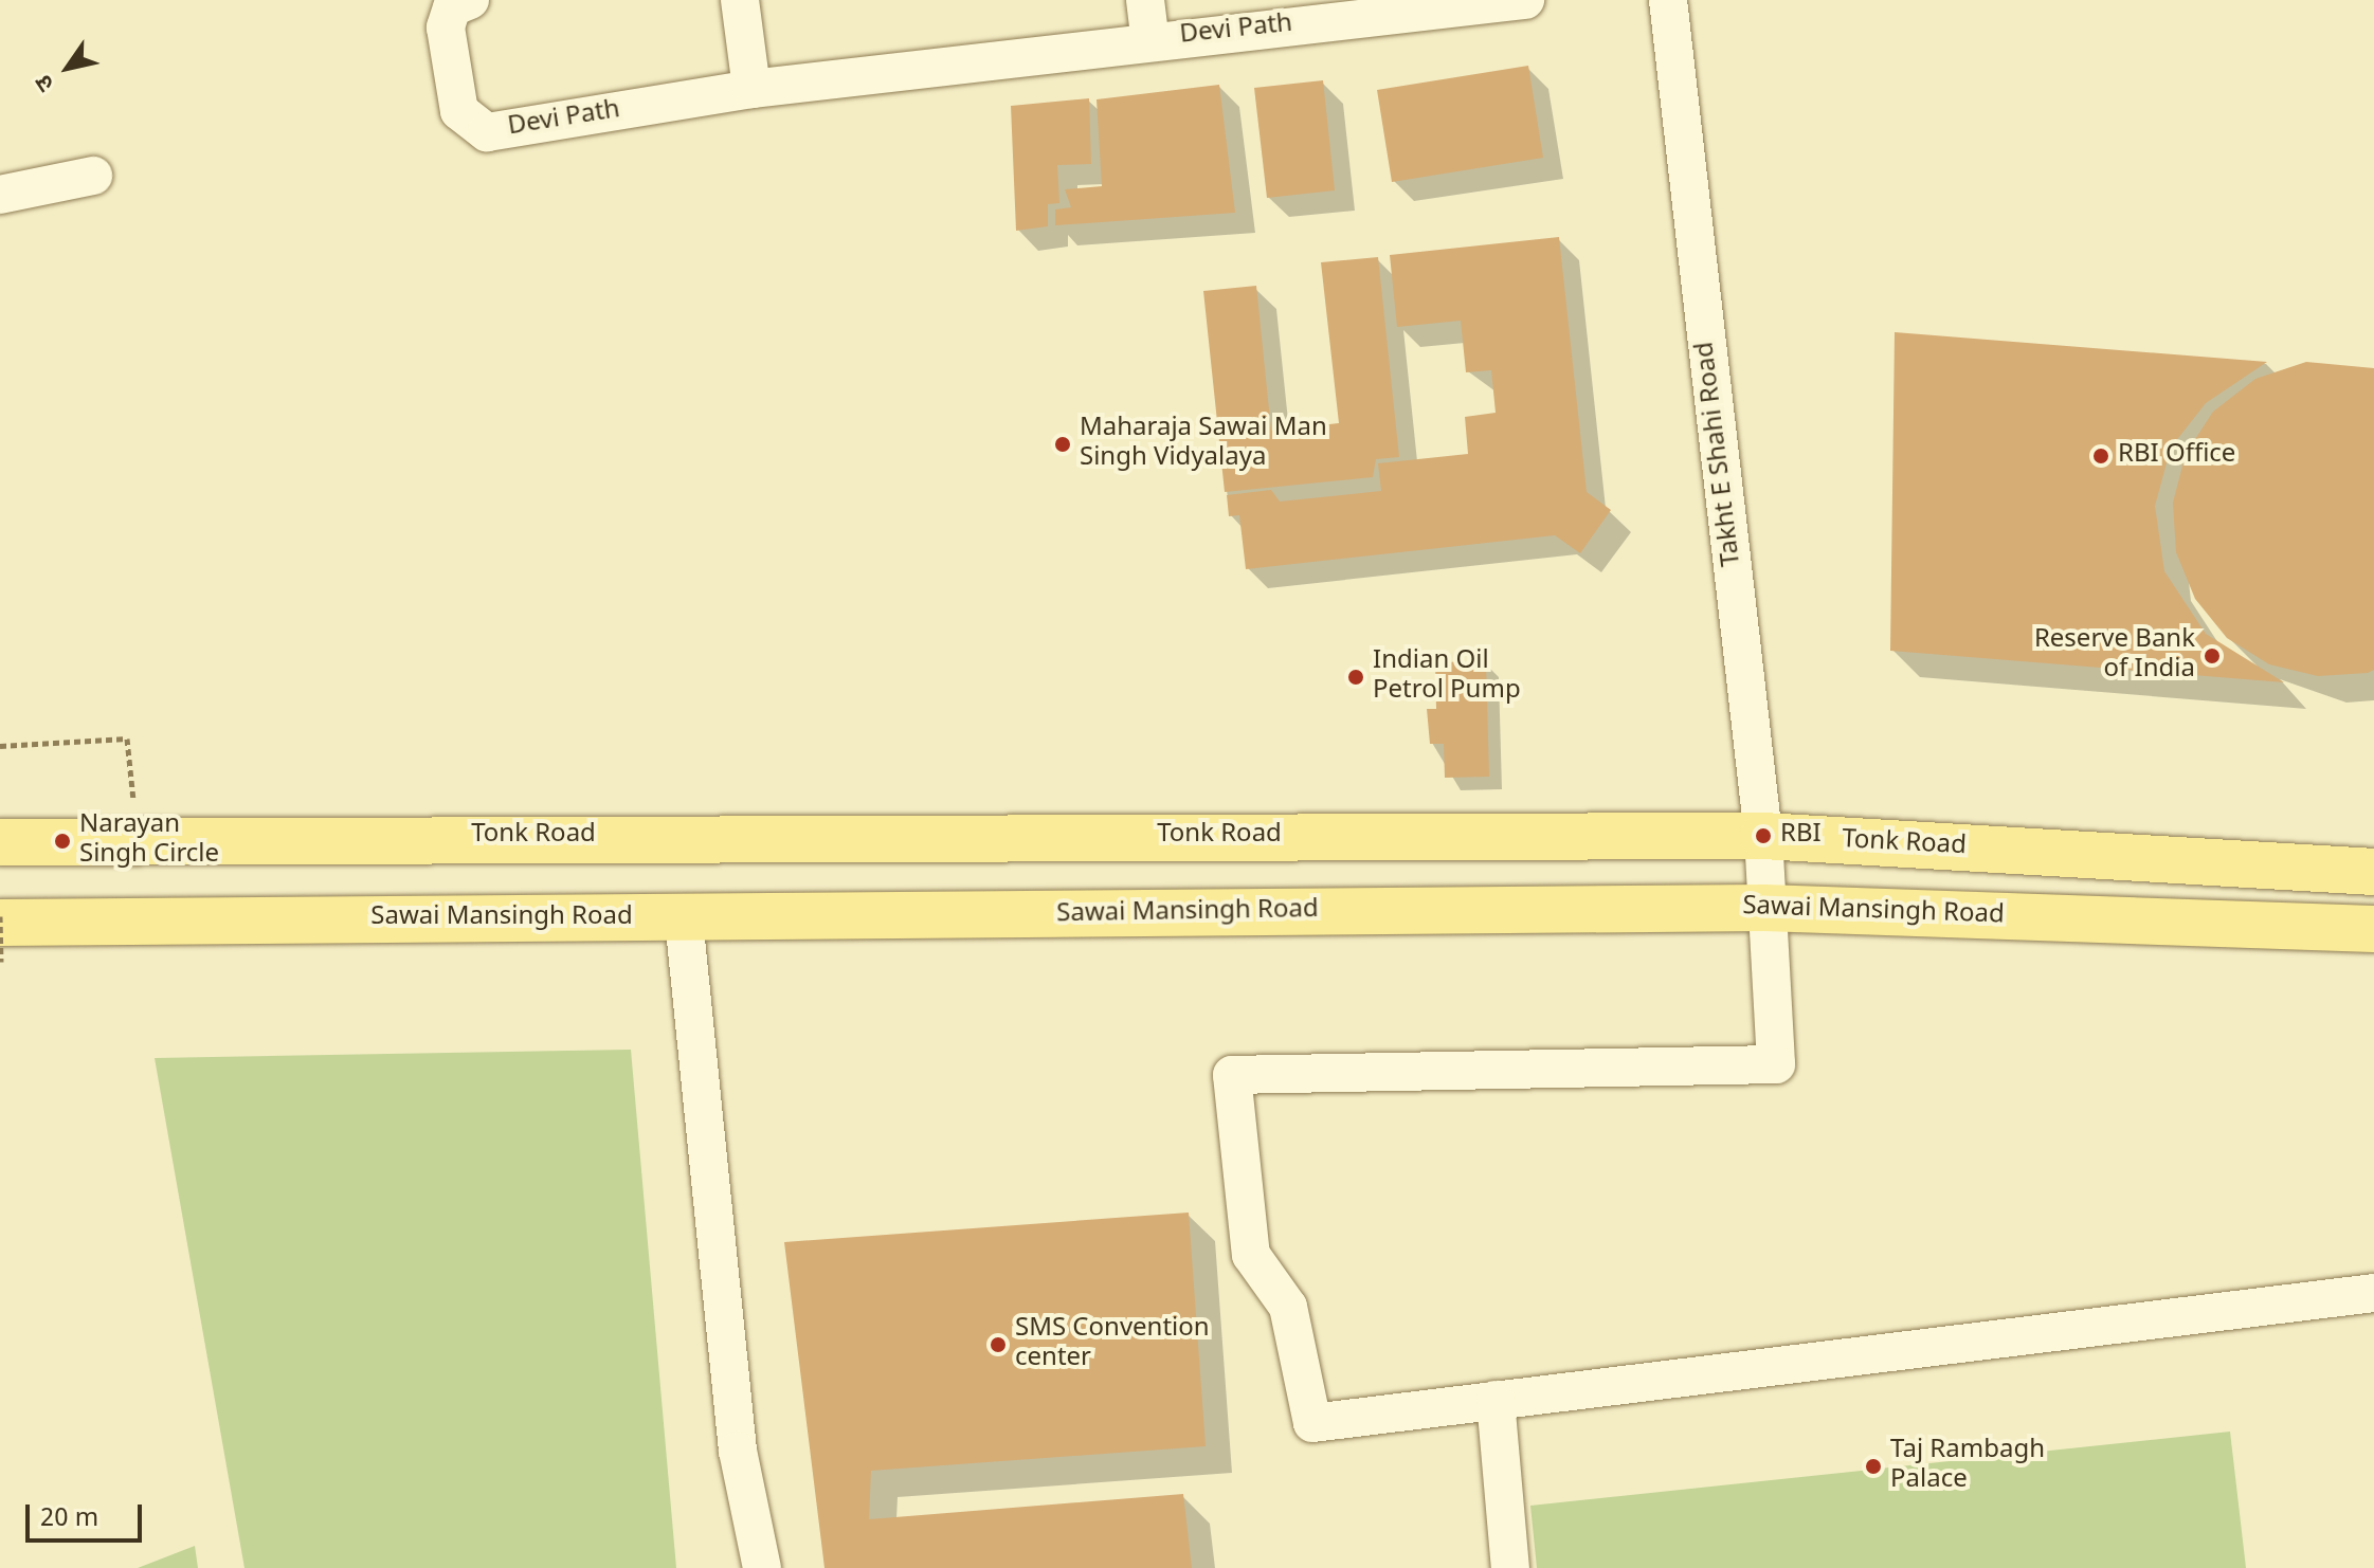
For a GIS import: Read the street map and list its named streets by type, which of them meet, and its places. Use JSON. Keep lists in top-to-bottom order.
{
  "streets": {
    "main road": ["Tonk Road", "Sawai Mansingh Road"],
    "street": ["Devi Path", "Takht E Shahi Road"]
  },
  "crossings": [
    ["Takht E Shahi Road", "Tonk Road"],
    ["Takht E Shahi Road", "Sawai Mansingh Road"]
  ],
  "places": [
    "Maharaja Sawai Man Singh Vidyalaya",
    "RBI Office",
    "Reserve Bank of India",
    "Indian Oil Petrol Pump",
    "RBI",
    "Narayan Singh Circle",
    "SMS Convention center",
    "Taj Rambagh Palace"
  ],
  "scale_bar": "20 m",
  "north": "bottom left"
}
